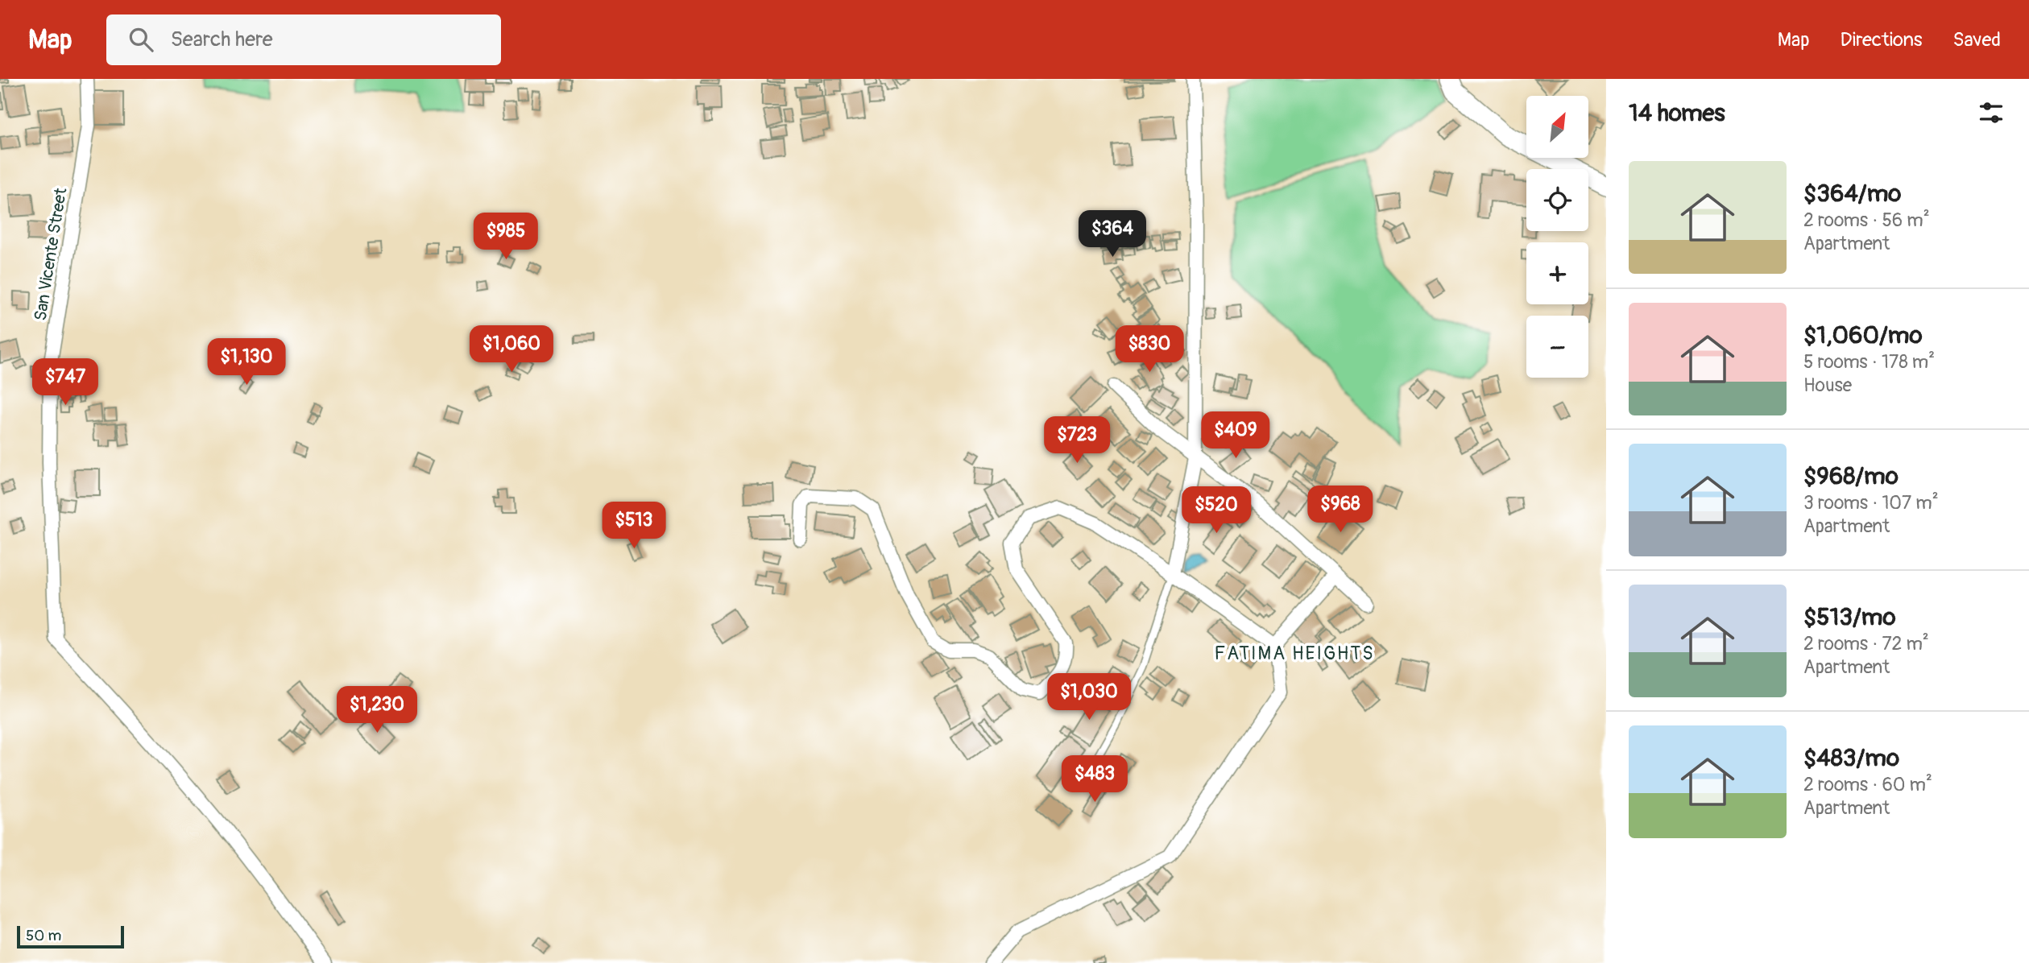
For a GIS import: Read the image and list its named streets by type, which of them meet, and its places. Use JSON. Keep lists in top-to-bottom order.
{
  "streets": {
    "street": ["San Vicente Street"]
  },
  "districts": ["FATIMA HEIGHTS"],
  "scale_bar": "50 m",
  "north": "top right",
  "page": {
    "header": "Map",
    "search": "Search here",
    "nav": ["Map", "Directions", "Saved"],
    "heading": "14 homes",
    "map_buttons": ["+", "−"],
    "list": [
      {
        "name": "$364/mo",
        "note": "2 rooms · 56 m² · Apartment"
      },
      {
        "name": "$1,060/mo",
        "note": "5 rooms · 178 m² · House"
      },
      {
        "name": "$968/mo",
        "note": "3 rooms · 107 m² · Apartment"
      },
      {
        "name": "$513/mo",
        "note": "2 rooms · 72 m² · Apartment"
      },
      {
        "name": "$483/mo",
        "note": "2 rooms · 60 m² · Apartment"
      }
    ],
    "price": [
      "$364",
      "$985",
      "$1,060",
      "$830",
      "$1,130",
      "$747",
      "$409",
      "$723",
      "$968",
      "$520",
      "$513",
      "$1,030",
      "$1,230",
      "$483"
    ],
    "scale": "50 m"
  }
}
